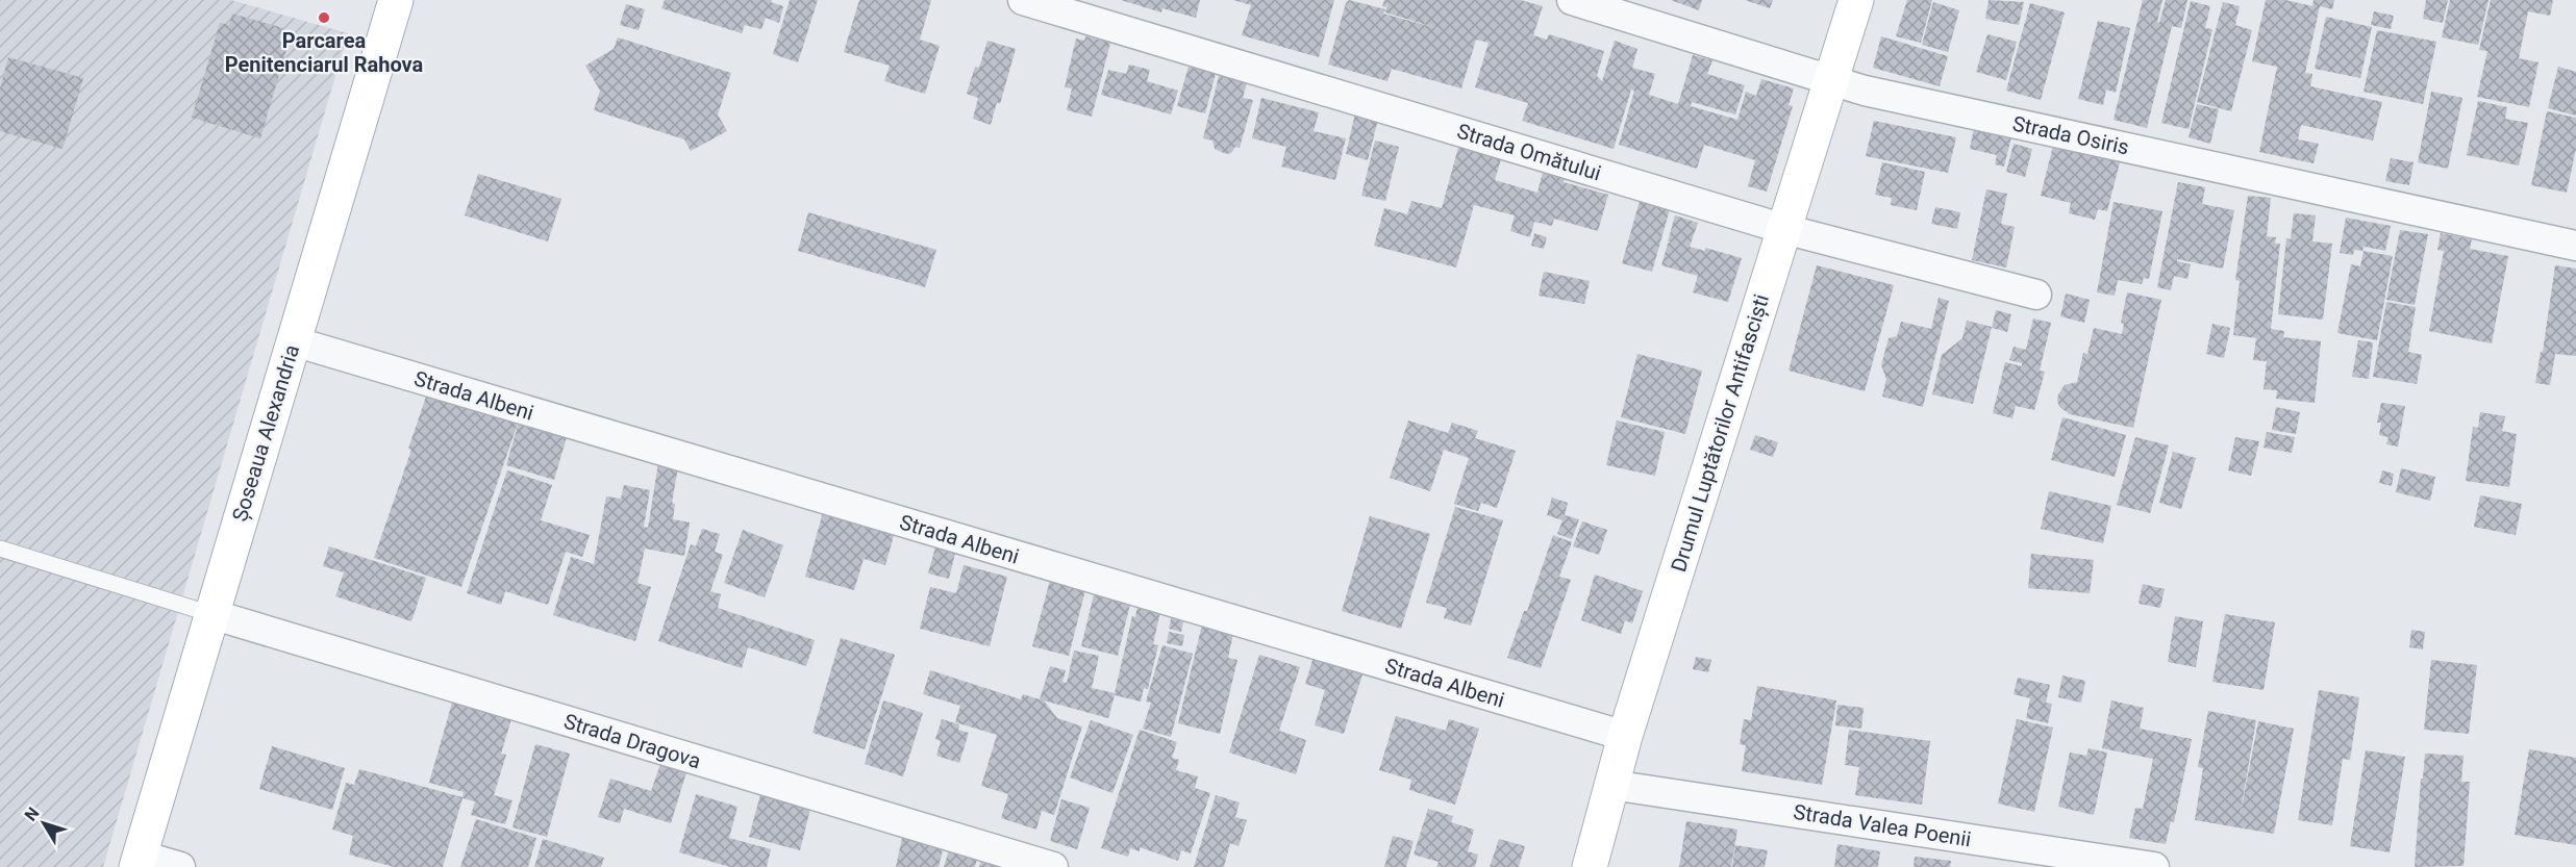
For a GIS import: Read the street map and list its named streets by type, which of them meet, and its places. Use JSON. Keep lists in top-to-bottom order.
{
  "streets": {
    "street": [
      "Strada Osiris",
      "Strada Omătului",
      "Strada Albeni",
      "Șoseaua Alexandria",
      "Drumul Luptătorilor Antifasciști",
      "Strada Dragova",
      "Strada Valea Poenii"
    ]
  },
  "crossings": [
    ["Strada Osiris", "Drumul Luptătorilor Antifasciști"],
    ["Strada Omătului", "Drumul Luptătorilor Antifasciști"],
    ["Strada Albeni", "Șoseaua Alexandria"],
    ["Strada Albeni", "Drumul Luptătorilor Antifasciști"],
    ["Șoseaua Alexandria", "Strada Dragova"],
    ["Drumul Luptătorilor Antifasciști", "Strada Valea Poenii"]
  ],
  "places": ["Parcarea Penitenciarul Rahova"],
  "north": "top left"
}
